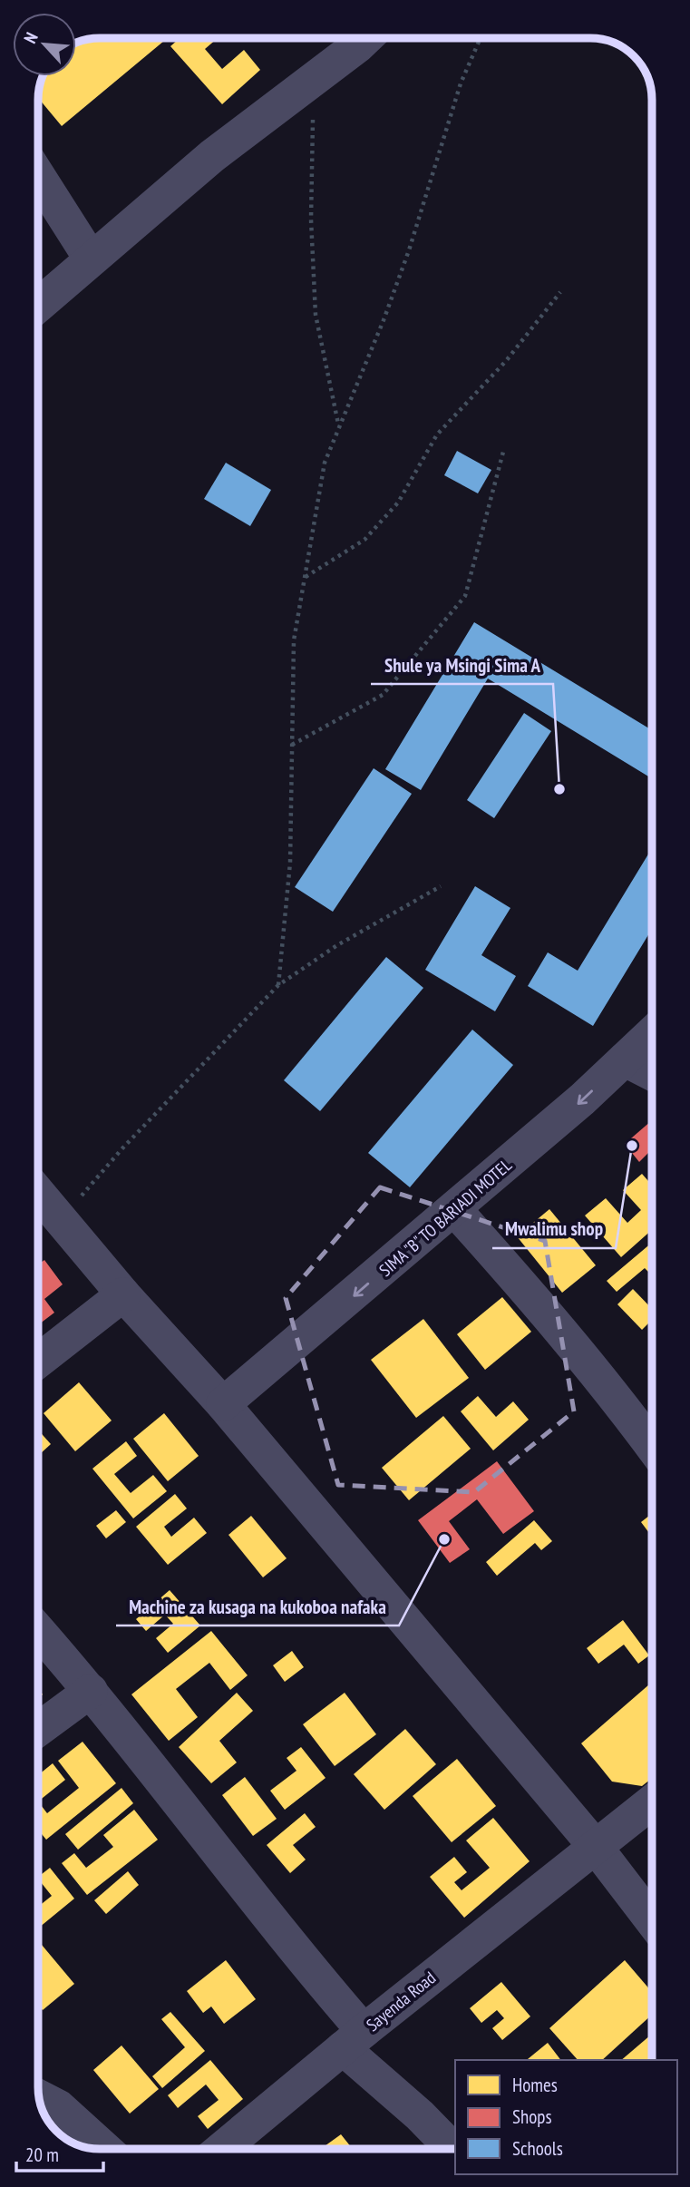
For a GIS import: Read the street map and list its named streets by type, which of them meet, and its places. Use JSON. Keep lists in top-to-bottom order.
{
  "streets": {
    "street": ["SIMA \"B\" TO BARIADI MOTEL", "Sayenda Road"]
  },
  "one_way": ["SIMA \"B\" TO BARIADI MOTEL"],
  "places": ["Shule ya Msingi Sima A", "Mwalimu shop", "Machine za kusaga na kukoboa nafaka"],
  "legend": ["Homes", "Shops", "Schools"],
  "scale_bar": "20 m",
  "north": "top left"
}
